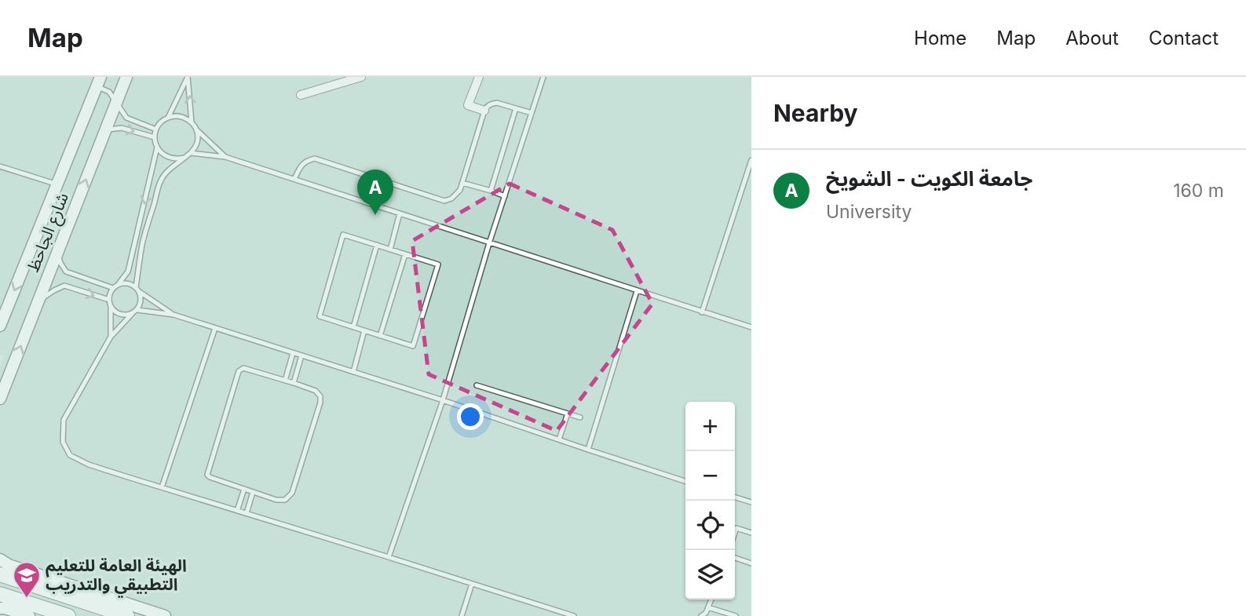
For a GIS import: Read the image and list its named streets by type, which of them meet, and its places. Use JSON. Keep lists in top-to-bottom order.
{
  "streets": {
    "street": ["شارع الجاحظ"]
  },
  "places": {
    "school or university": ["الهيئة العامة للتعليم التطبيقي والتدريب"]
  },
  "page": {
    "header": "Map",
    "nav": [
      "Home",
      "Map",
      "About",
      "Contact"
    ],
    "heading": "Nearby",
    "list": [
      {
        "mark": "A",
        "name": "جامعة الكويت - الشويخ",
        "note": "University",
        "value": "160 m"
      }
    ],
    "pins": "A",
    "map_buttons": ["+", "−"]
  }
}
